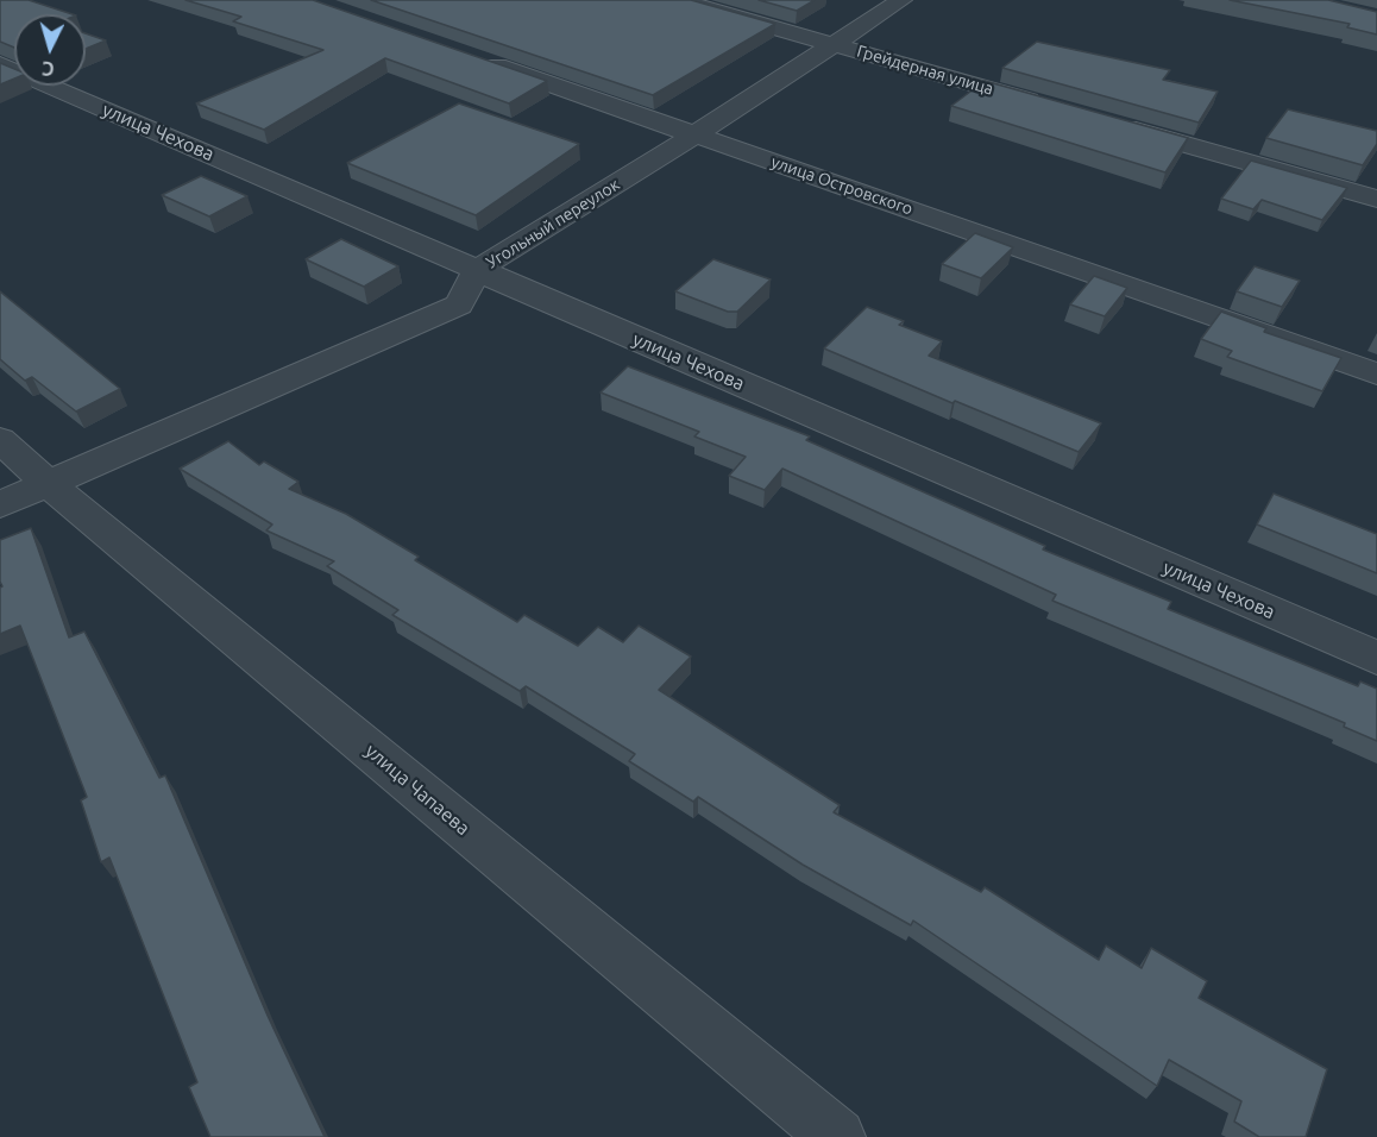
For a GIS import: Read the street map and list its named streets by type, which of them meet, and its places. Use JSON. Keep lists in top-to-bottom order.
{
  "streets": {
    "street": [
      "Грейдерная улица",
      "улица Чехова",
      "улица Островского",
      "Угольный переулок",
      "улица Чапаева"
    ]
  },
  "crossings": [
    ["Грейдерная улица", "Угольный переулок"],
    ["улица Чехова", "Угольный переулок"],
    ["улица Островского", "Угольный переулок"],
    ["Угольный переулок", "улица Чапаева"]
  ],
  "north": "bottom"
}
